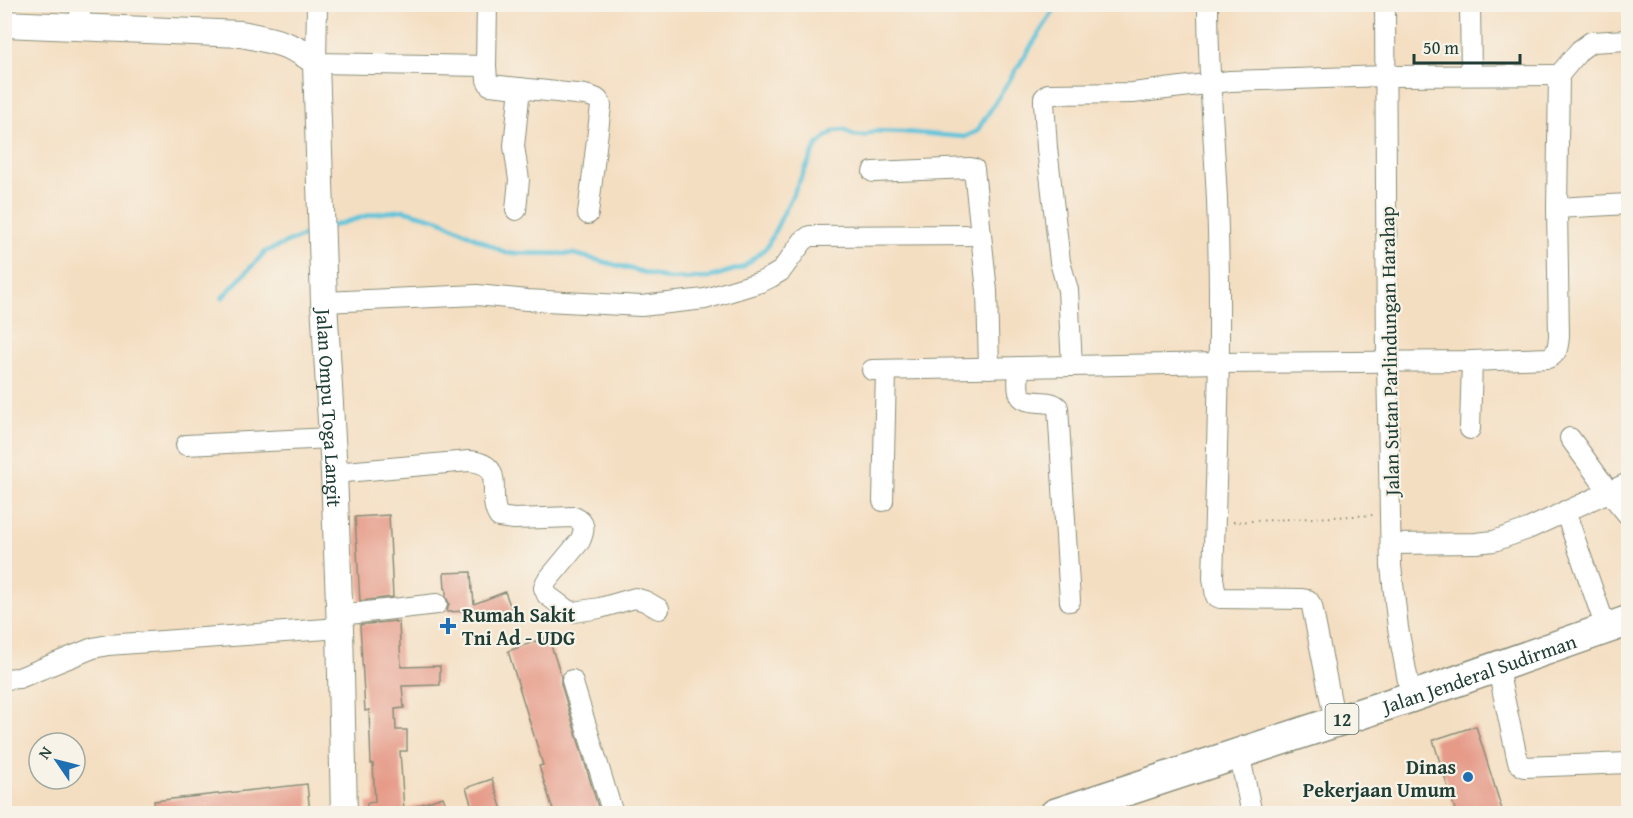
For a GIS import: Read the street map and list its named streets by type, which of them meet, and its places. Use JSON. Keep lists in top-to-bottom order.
{
  "streets": {
    "highway": ["Jalan Jenderal Sudirman", "12"],
    "main road": ["Jalan Ompu Toga Langit"],
    "street": ["Jalan Sutan Parlindungan Harahap"]
  },
  "crossings": [
    ["Jalan Sutan Parlindungan Harahap", "Jalan Jenderal Sudirman"]
  ],
  "places": {
    "health": ["Rumah Sakit Tni Ad - UDG"],
    "other": ["Dinas Pekerjaan Umum"]
  },
  "scale_bar": "50 m",
  "north": "top left"
}
